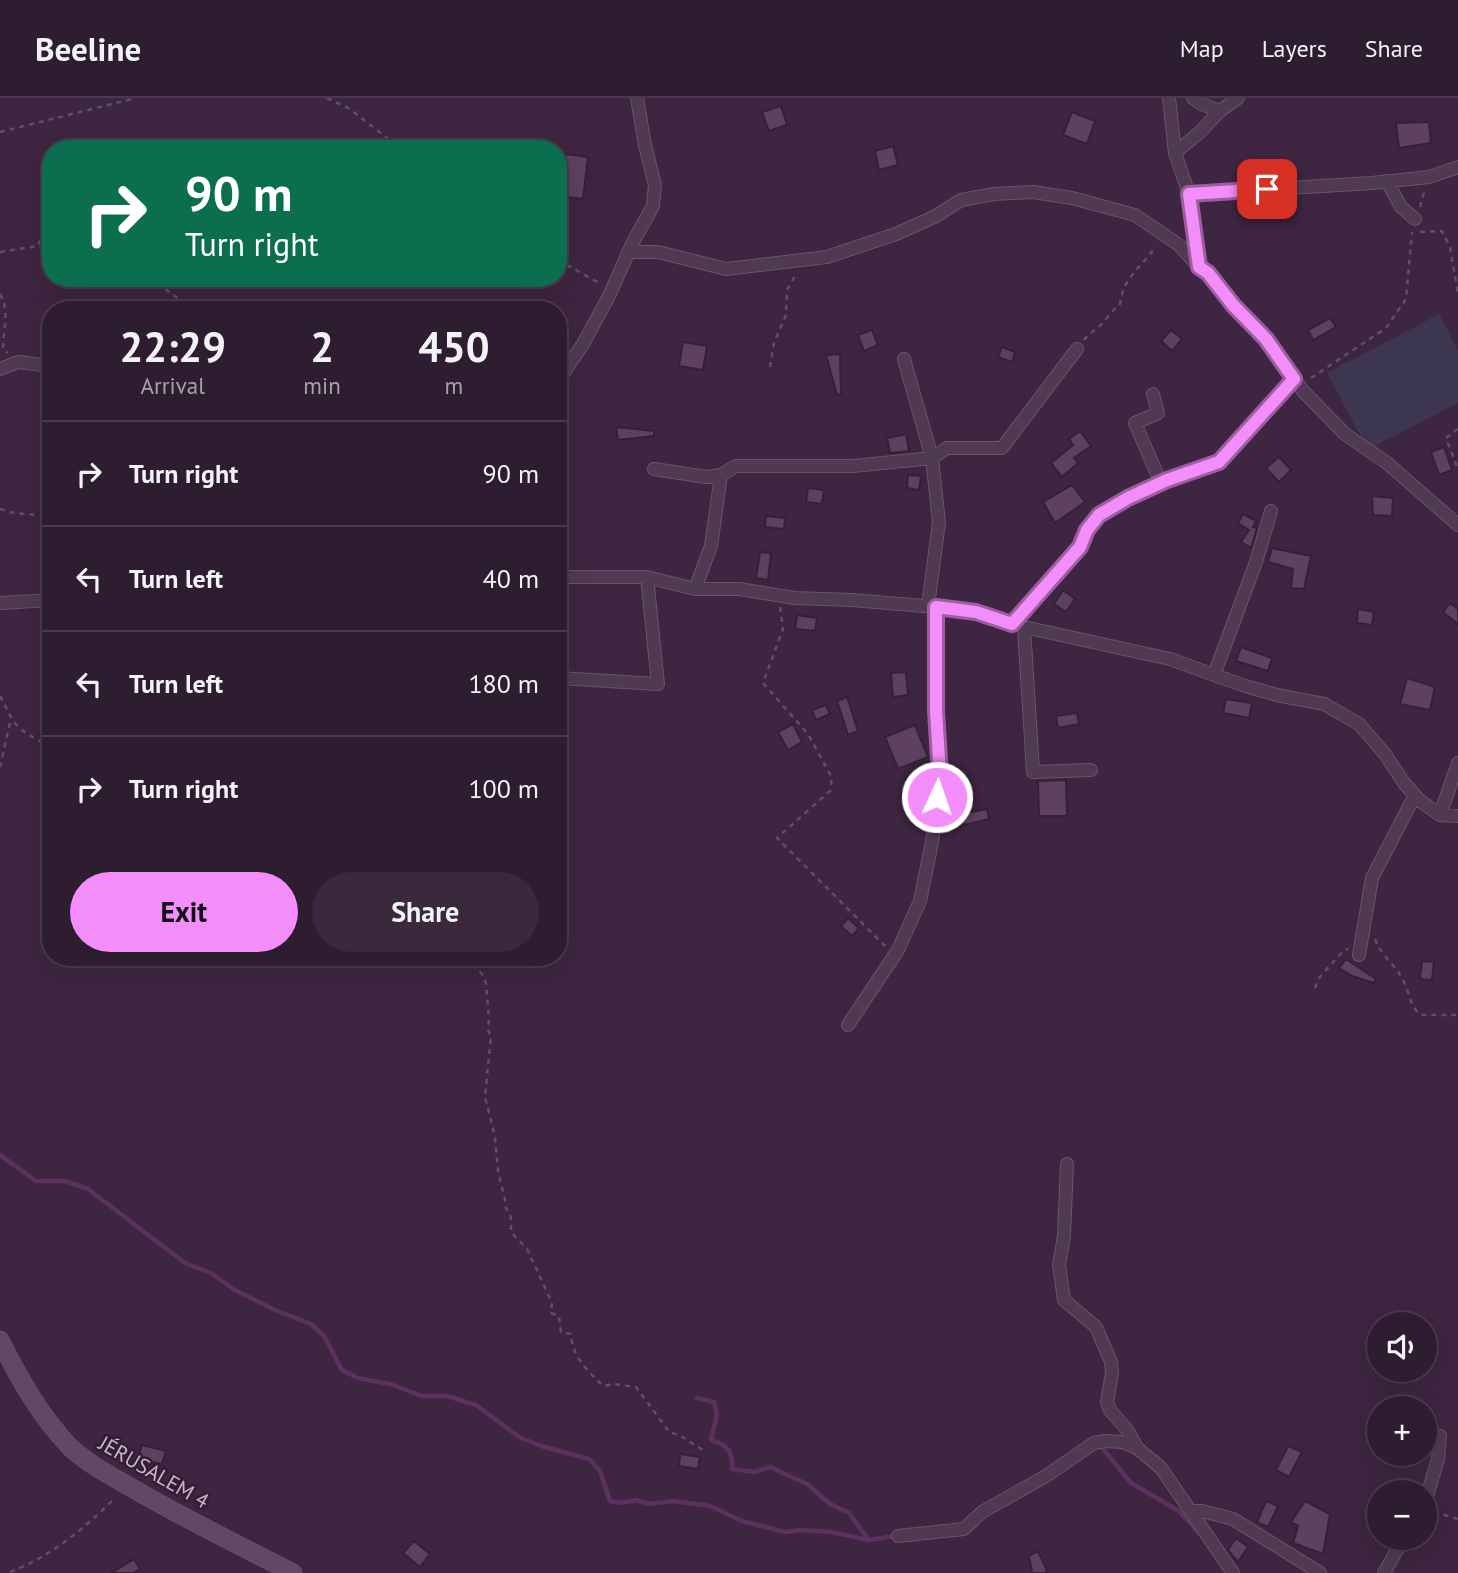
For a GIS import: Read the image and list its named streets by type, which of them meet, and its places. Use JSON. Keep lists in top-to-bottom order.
{
  "streets": {
    "street": ["JÉRUSALEM 4"]
  },
  "page": {
    "header": "Beeline",
    "nav": ["Map", "Layers", "Share"],
    "turn": ["90 m", "Turn right"],
    "eta": [
      "22:29",
      "Arrival",
      "2",
      "min",
      "450",
      "m"
    ],
    "list": [
      {
        "name": "Turn right",
        "value": "90 m"
      },
      {
        "name": "Turn left",
        "value": "40 m"
      },
      {
        "name": "Turn left",
        "value": "180 m"
      },
      {
        "name": "Turn right",
        "value": "100 m"
      }
    ],
    "buttons": ["Exit", "Share"],
    "map_buttons": ["+", "−"]
  }
}
